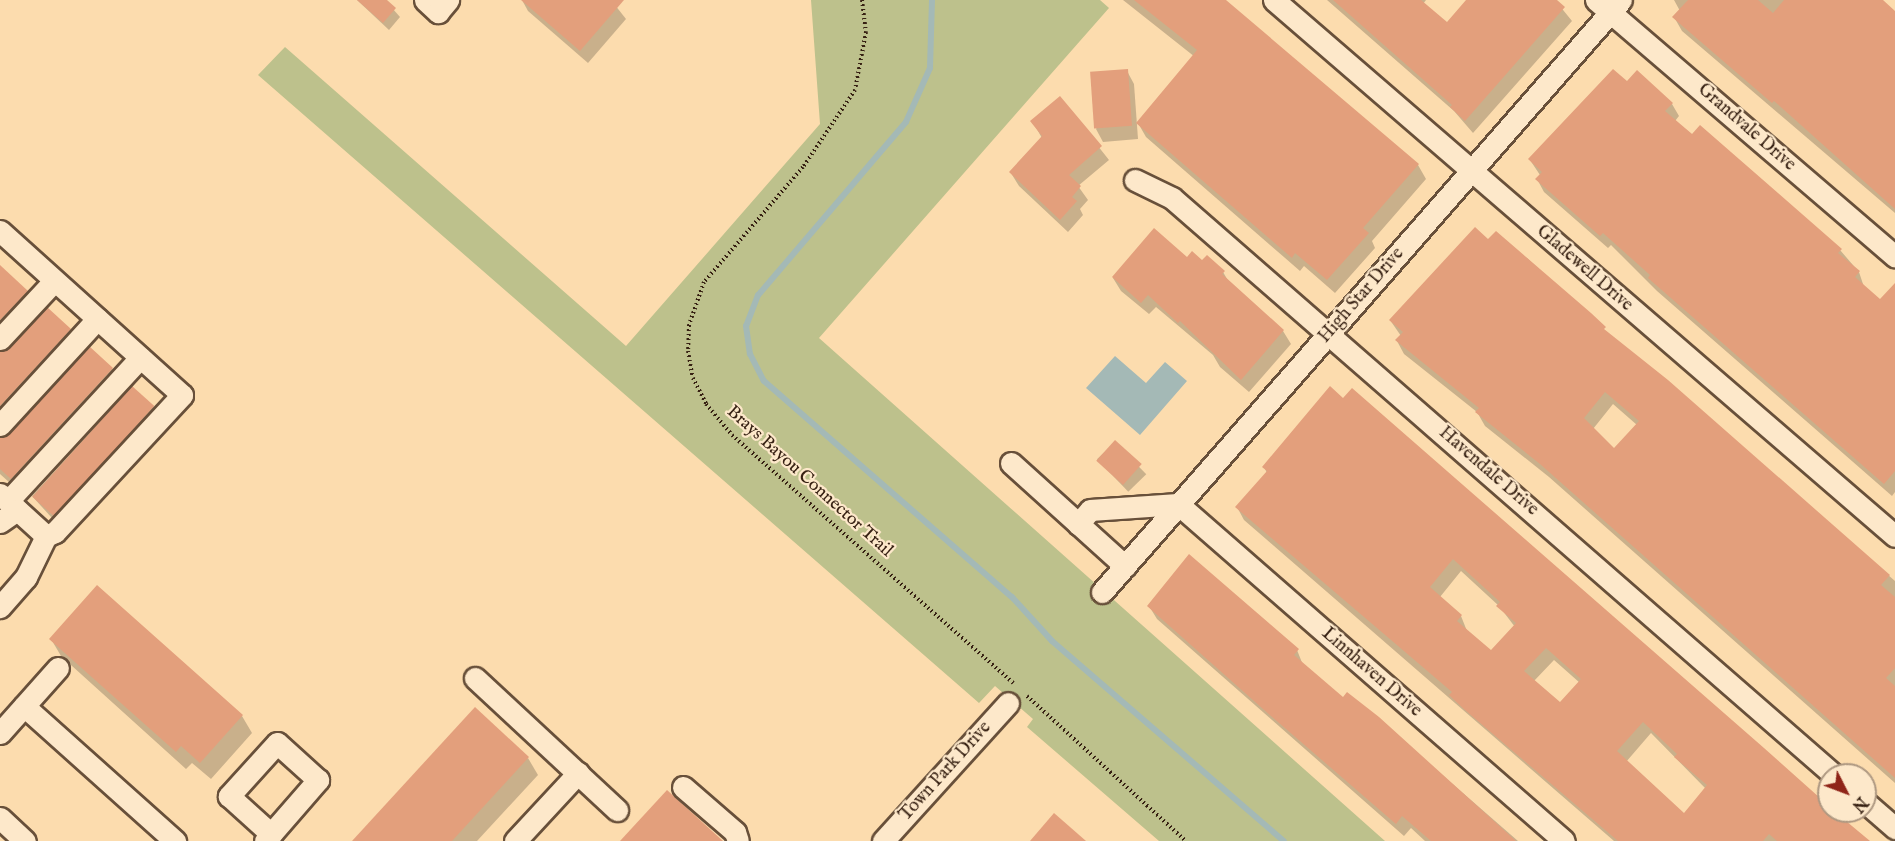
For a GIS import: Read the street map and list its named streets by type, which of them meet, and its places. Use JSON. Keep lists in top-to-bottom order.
{
  "streets": {
    "street": [
      "Grandvale Drive",
      "Gladewell Drive",
      "High Star Drive",
      "Havendale Drive",
      "Linnhaven Drive",
      "Town Park Drive"
    ],
    "path": ["Brays Bayou Connector Trail"]
  },
  "crossings": [
    ["Grandvale Drive", "High Star Drive"],
    ["Gladewell Drive", "High Star Drive"],
    ["High Star Drive", "Havendale Drive"],
    ["High Star Drive", "Linnhaven Drive"]
  ],
  "north": "bottom right"
}
